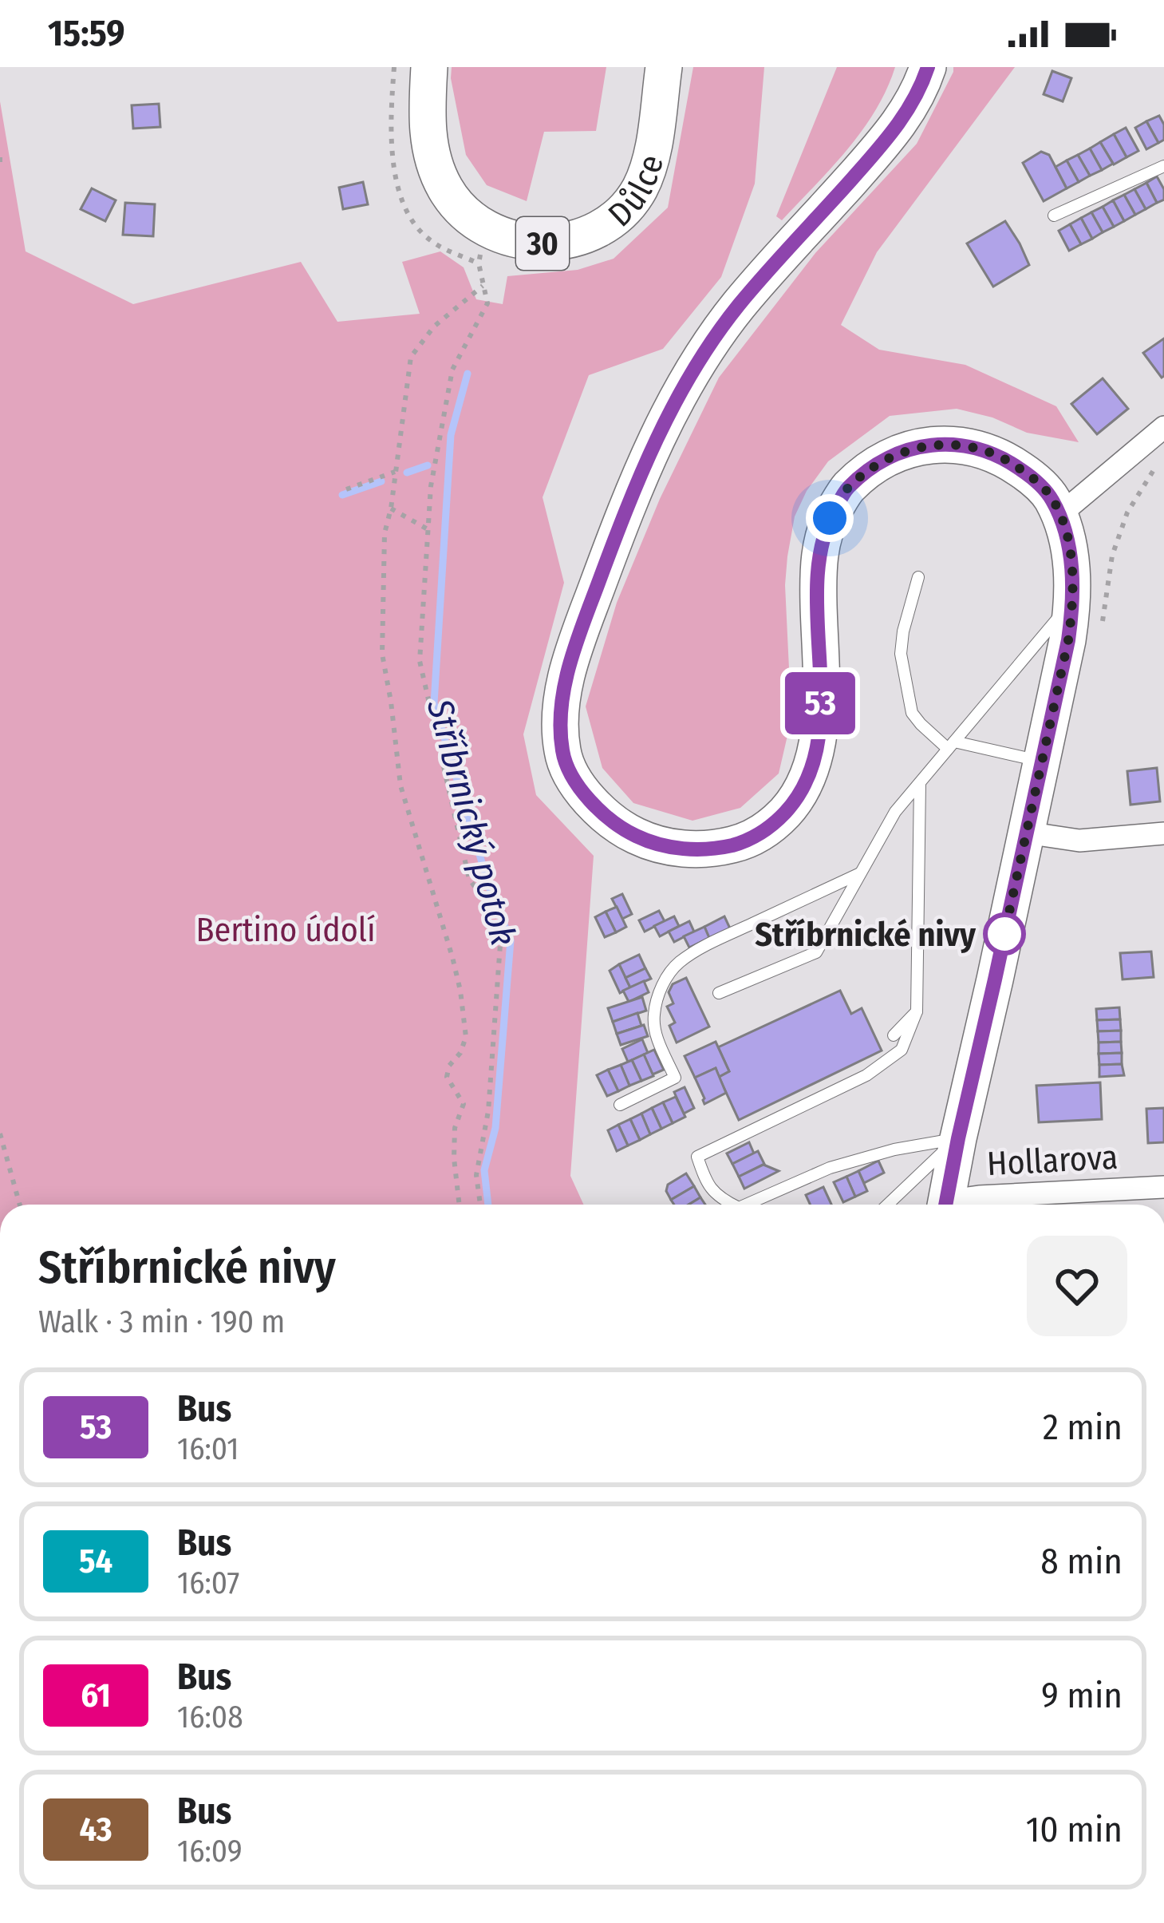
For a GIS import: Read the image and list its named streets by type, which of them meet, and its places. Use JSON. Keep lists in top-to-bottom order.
{
  "streets": {
    "main road": ["Důlce", "30"],
    "street": ["Hollarova"]
  },
  "water": ["Stříbrnický potok"],
  "parks": ["Bertino údolí"],
  "places": ["Stříbrnické nivy"],
  "lines": ["bus line 53"],
  "page": {
    "status": "15:59",
    "on_map": "53",
    "heading": ["Stříbrnické nivy", "Walk · 3 min · 190 m"],
    "list": [
      {
        "mark": "53",
        "name": "Bus",
        "note": "16:01",
        "value": "2 min"
      },
      {
        "mark": "54",
        "name": "Bus",
        "note": "16:07",
        "value": "8 min"
      },
      {
        "mark": "61",
        "name": "Bus",
        "note": "16:08",
        "value": "9 min"
      },
      {
        "mark": "43",
        "name": "Bus",
        "note": "16:09",
        "value": "10 min"
      }
    ]
  }
}
